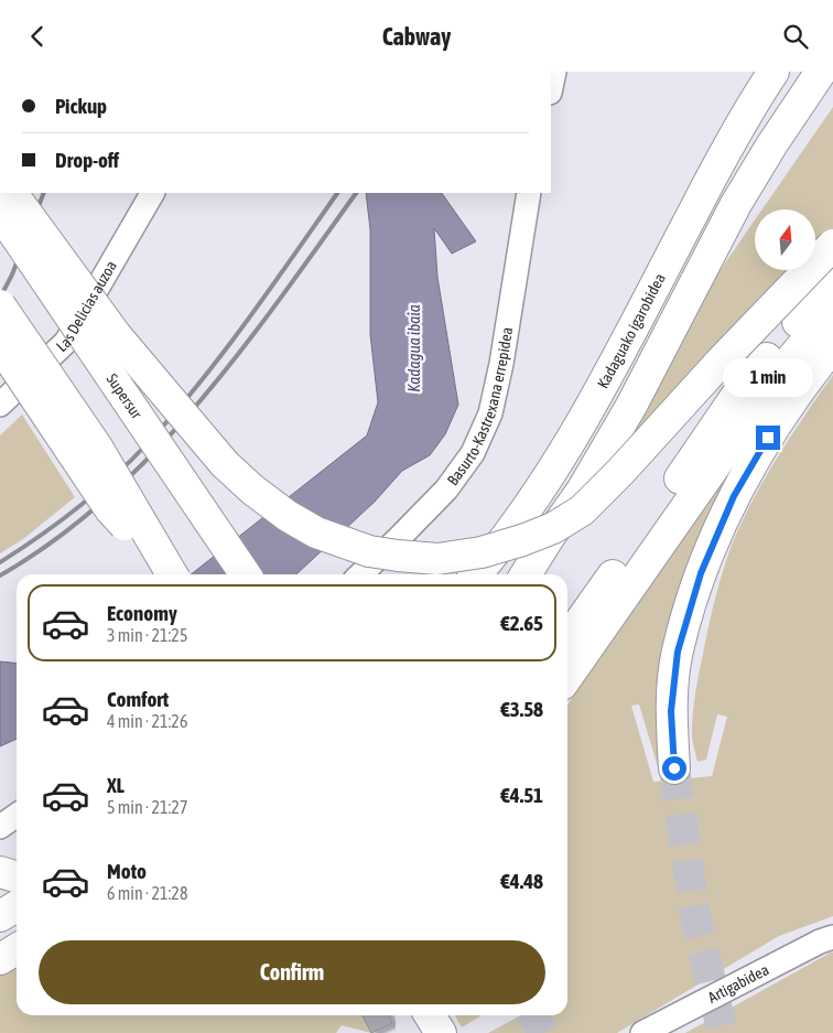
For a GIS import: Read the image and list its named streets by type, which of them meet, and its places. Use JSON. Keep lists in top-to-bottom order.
{
  "streets": {
    "highway": ["Kadaguako igarobidea", "Supersur"],
    "street": ["Las Delicias auzoa", "Basurto-Kastrexana errepidea", "Artigabidea"]
  },
  "water": ["Kadagua ibaia"],
  "north": "top",
  "page": {
    "header": "Cabway",
    "banner": ["Pickup", "Drop-off"],
    "bubble": "1 min",
    "list": [
      {
        "name": "Economy",
        "note": "3 min · 21:25",
        "value": "€2.65"
      },
      {
        "name": "Comfort",
        "note": "4 min · 21:26",
        "value": "€3.58"
      },
      {
        "name": "XL",
        "note": "5 min · 21:27",
        "value": "€4.51"
      },
      {
        "name": "Moto",
        "note": "6 min · 21:28",
        "value": "€4.48"
      }
    ],
    "buttons": "Confirm"
  }
}
